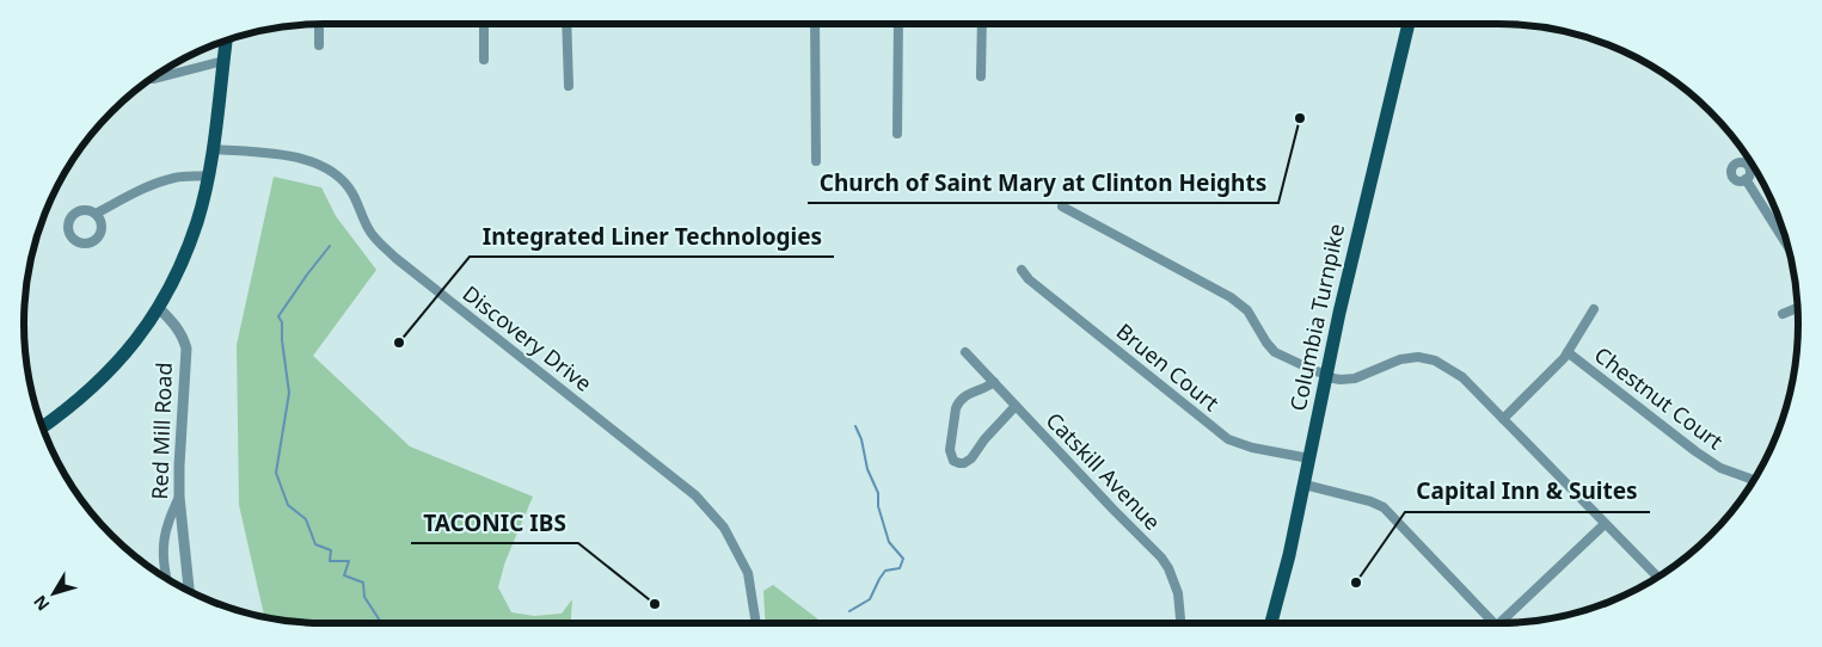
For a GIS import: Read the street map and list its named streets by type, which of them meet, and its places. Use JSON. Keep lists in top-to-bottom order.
{
  "streets": {
    "main road": ["Columbia Turnpike"],
    "street": [
      "Discovery Drive",
      "Bruen Court",
      "Chestnut Court",
      "Red Mill Road",
      "Catskill Avenue"
    ]
  },
  "crossings": [
    ["Columbia Turnpike", "Bruen Court"]
  ],
  "places": [
    "Church of Saint Mary at Clinton Heights",
    "Integrated Liner Technologies",
    "Capital Inn & Suites",
    "TACONIC IBS"
  ],
  "north": "bottom left"
}
